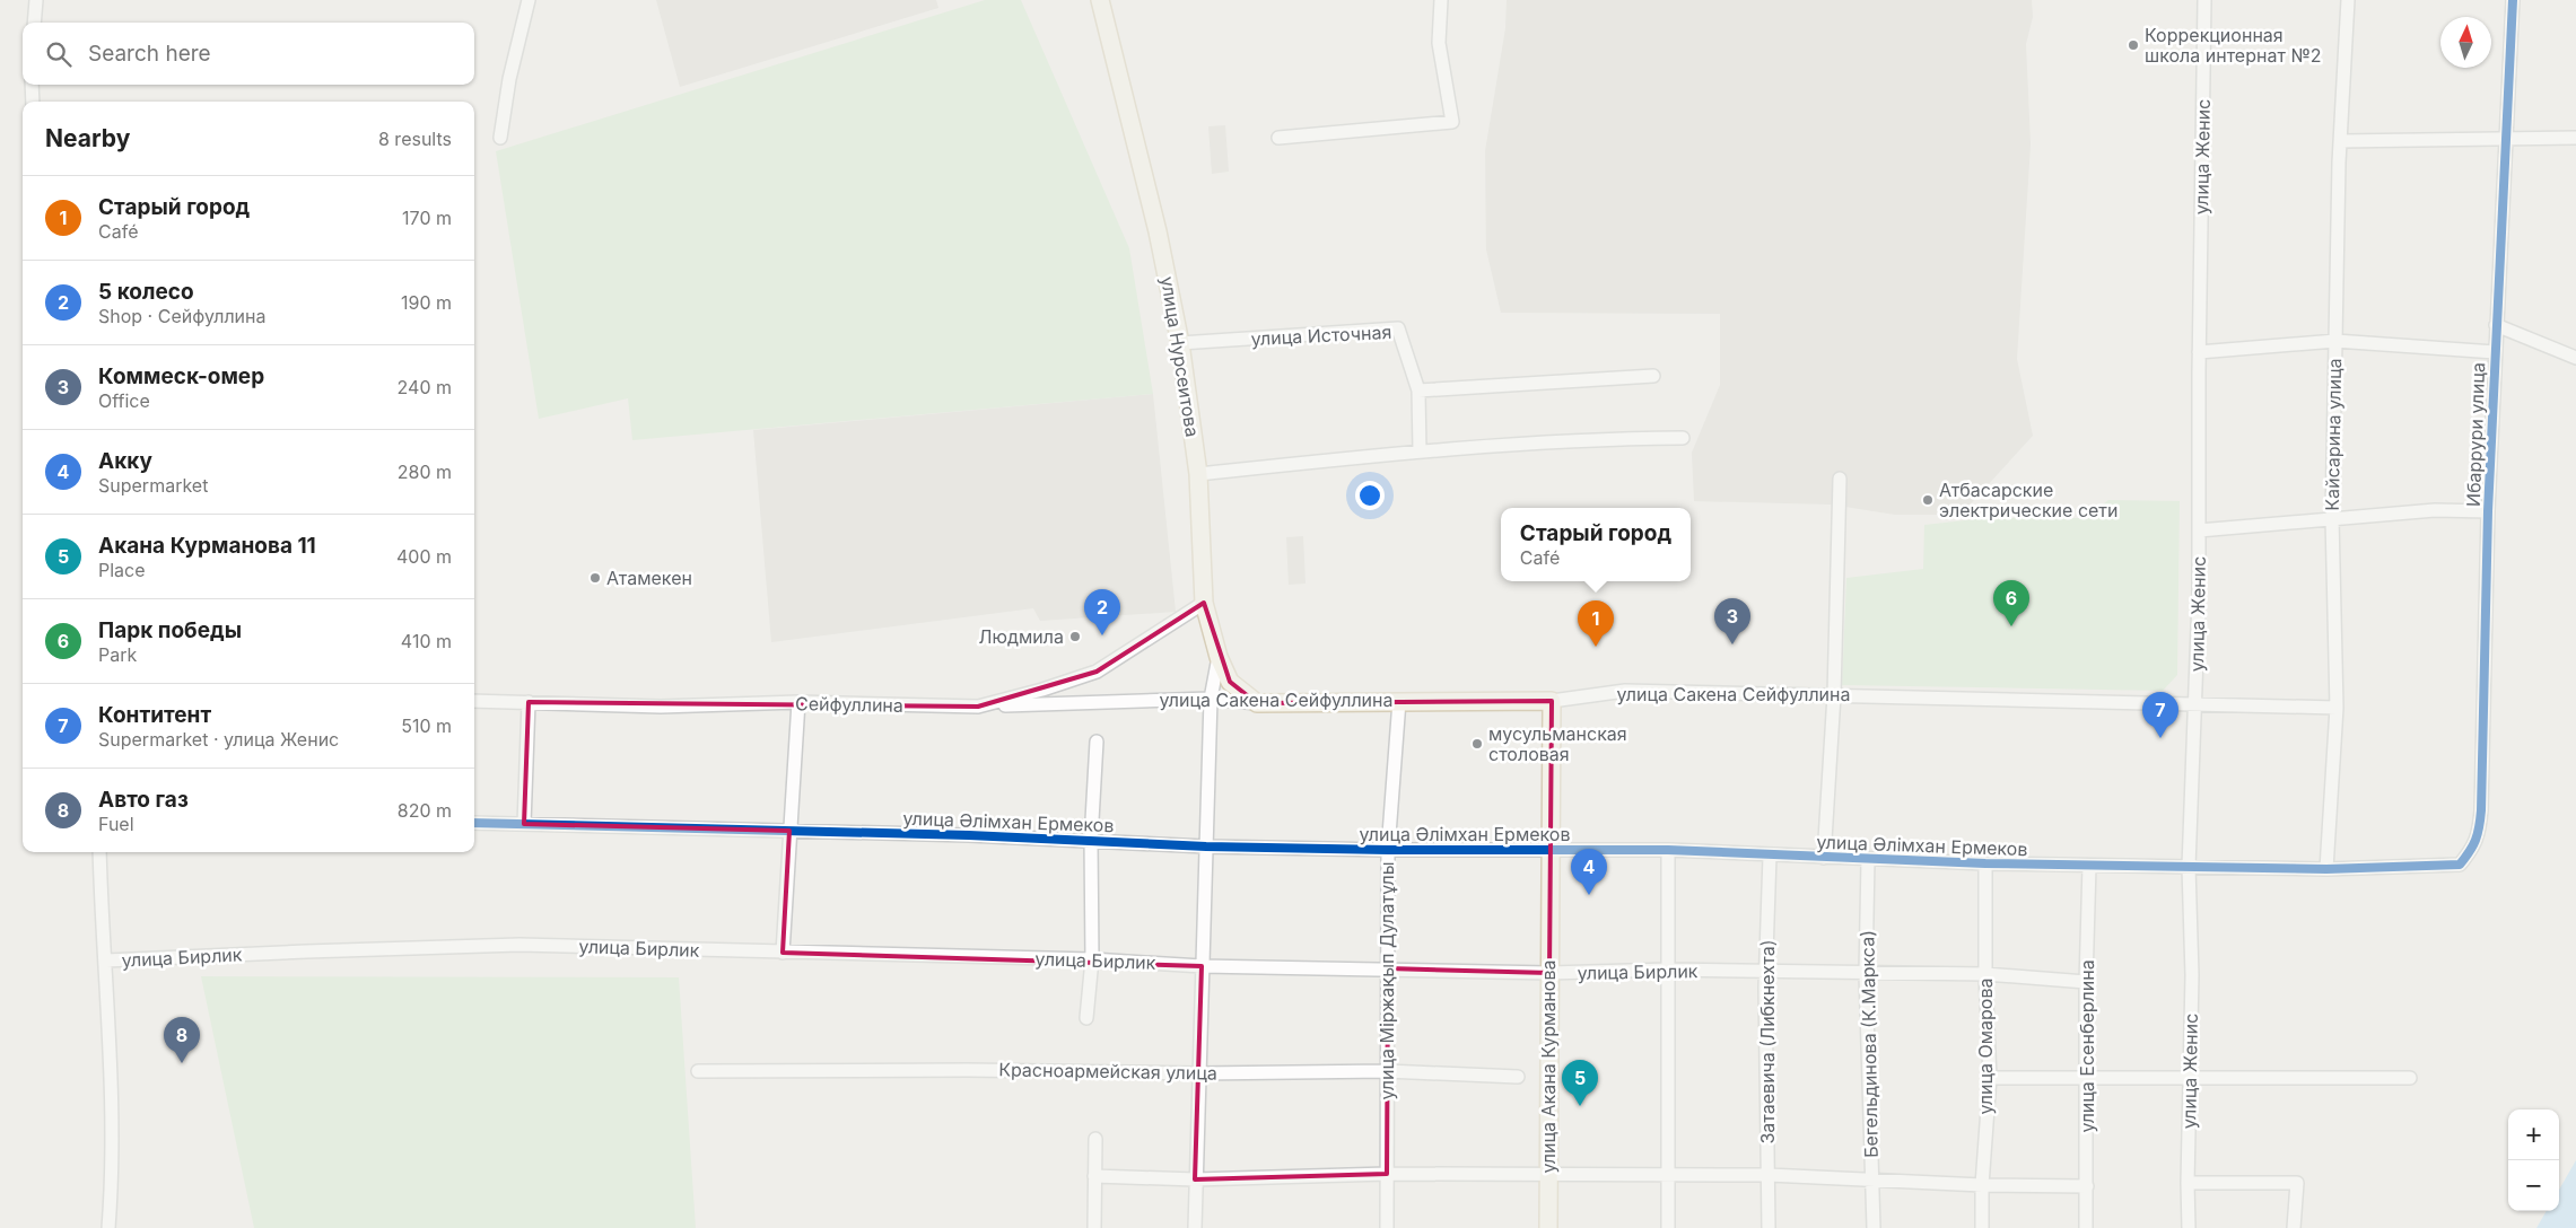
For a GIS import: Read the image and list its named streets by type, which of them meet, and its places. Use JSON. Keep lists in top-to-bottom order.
{
  "streets": {
    "main road": ["улица Нурсеитова", "улица Сакена Сейфуллина", "улица Акана Курманова"],
    "street": [
      "улица Женис",
      "улица Источная",
      "Кайсарина улица",
      "Ибаррури улица",
      "Сейфуллина",
      "улица Әлімхан Ермеков",
      "улица Бирлик",
      "улица Міржақып Дулатұлы",
      "Затаевича (Либкнехта)",
      "Бегельдинова (К.Маркса)",
      "улица Омарова",
      "улица Есенберлина",
      "Красноармейская улица"
    ]
  },
  "crossings": [
    ["улица Женис", "улица Сакена Сейфуллина"],
    ["улица Женис", "улица Әлімхан Ермеков"],
    ["улица Источная", "улица Нурсеитова"],
    ["улица Нурсеитова", "улица Сакена Сейфуллина"],
    ["улица Нурсеитова", "Сейфуллина"],
    ["Кайсарина улица", "улица Сакена Сейфуллина"],
    ["Кайсарина улица", "улица Әлімхан Ермеков"],
    ["Ибаррури улица", "улица Әлімхан Ермеков"],
    ["улица Сакена Сейфуллина", "Сейфуллина"],
    ["улица Сакена Сейфуллина", "улица Міржақып Дулатұлы"],
    ["улица Сакена Сейфуллина", "улица Акана Курманова"],
    ["улица Әлімхан Ермеков", "улица Міржақып Дулатұлы"],
    ["улица Әлімхан Ермеков", "Затаевича (Либкнехта)"],
    ["улица Әлімхан Ермеков", "Бегельдинова (К.Маркса)"],
    ["улица Әлімхан Ермеков", "улица Омарова"],
    ["улица Әлімхан Ермеков", "улица Есенберлина"],
    ["улица Әлімхан Ермеков", "улица Акана Курманова"],
    ["улица Бирлик", "улица Міржақып Дулатұлы"],
    ["улица Бирлик", "Затаевича (Либкнехта)"],
    ["улица Бирлик", "Бегельдинова (К.Маркса)"],
    ["улица Бирлик", "улица Омарова"],
    ["улица Бирлик", "улица Есенберлина"],
    ["улица Бирлик", "улица Акана Курманова"],
    ["улица Міржақып Дулатұлы", "Красноармейская улица"]
  ],
  "places": [
    "Коррекционная школа интернат №2",
    "Атбасарские электрические сети",
    "Атамекен",
    "Людмила",
    "мусульманская столовая"
  ],
  "north": "top",
  "page": {
    "search": "Search here",
    "heading": ["Nearby", "8 results"],
    "list": [
      {
        "mark": "1",
        "name": "Старый город",
        "note": "Café",
        "value": "170 m"
      },
      {
        "mark": "2",
        "name": "5 колесо",
        "note": "Shop · Сейфуллина",
        "value": "190 m"
      },
      {
        "mark": "3",
        "name": "Коммеск-омер",
        "note": "Office",
        "value": "240 m"
      },
      {
        "mark": "4",
        "name": "Акку",
        "note": "Supermarket",
        "value": "280 m"
      },
      {
        "mark": "5",
        "name": "Акана Курманова 11",
        "note": "Place",
        "value": "400 m"
      },
      {
        "mark": "6",
        "name": "Парк победы",
        "note": "Park",
        "value": "410 m"
      },
      {
        "mark": "7",
        "name": "Контитент",
        "note": "Supermarket · улица Женис",
        "value": "510 m"
      },
      {
        "mark": "8",
        "name": "Авто газ",
        "note": "Fuel",
        "value": "820 m"
      }
    ],
    "popup": ["Старый город", "Café"],
    "pins": [
      "6",
      "2",
      "3",
      "1",
      "7",
      "4",
      "8",
      "5"
    ],
    "map_buttons": ["+", "−"]
  }
}
